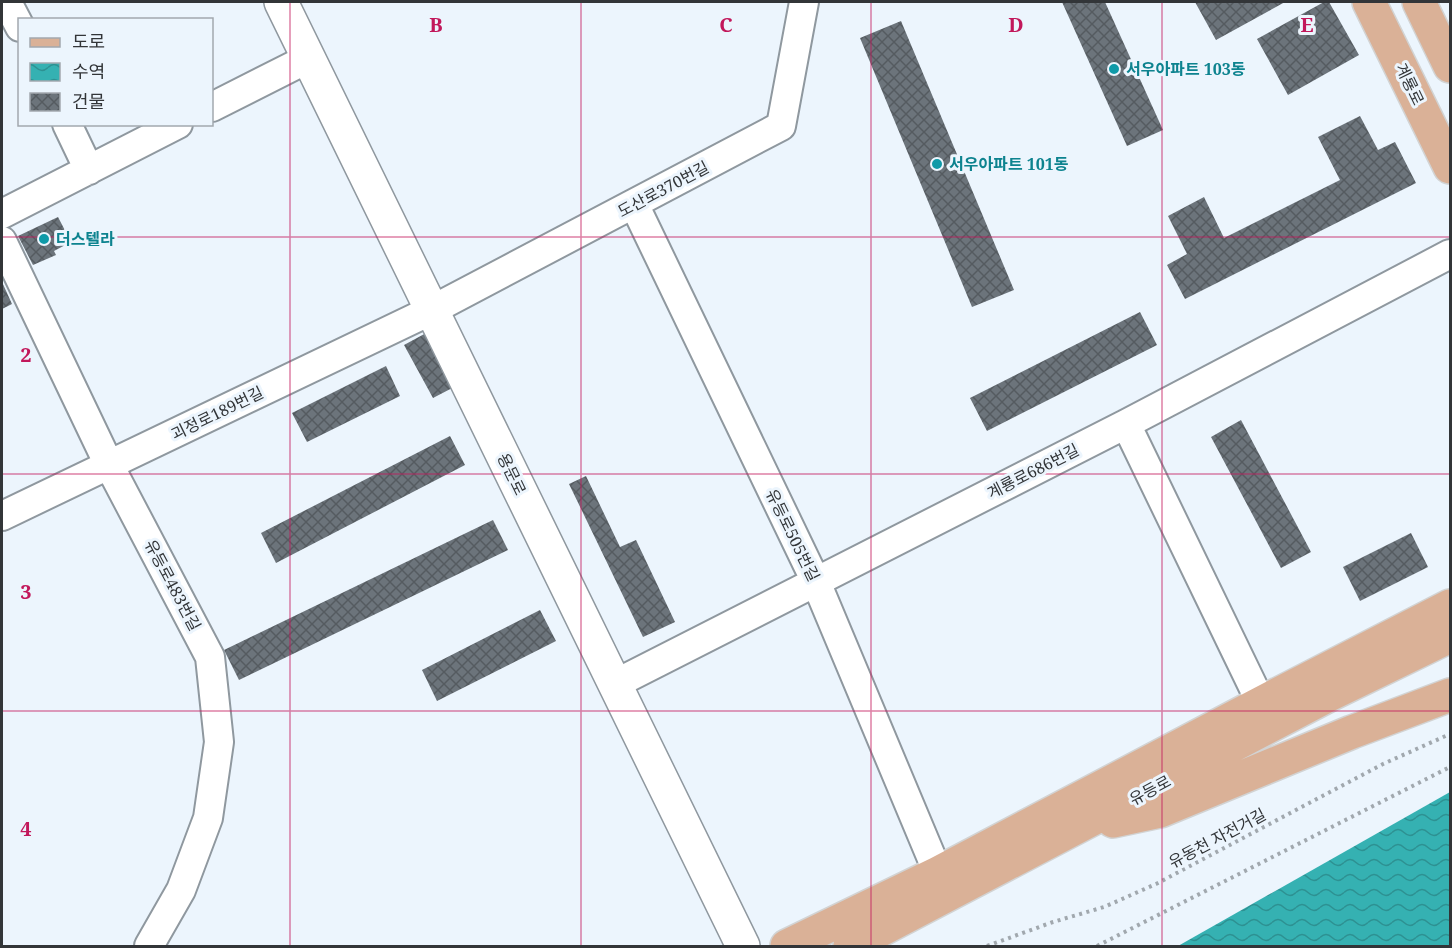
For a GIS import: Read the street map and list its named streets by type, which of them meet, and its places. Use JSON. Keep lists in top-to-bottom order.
{
  "streets": {
    "main road": ["계룡로", "유등로"],
    "street": [
      "도산로370번길",
      "괴정로189번길",
      "계룡로686번길",
      "용문로",
      "유등로505번길",
      "유등로483번길"
    ],
    "path": ["유동천 자전거길"]
  },
  "crossings": [
    ["도산로370번길", "괴정로189번길"],
    ["도산로370번길", "용문로"],
    ["도산로370번길", "유등로505번길"],
    ["괴정로189번길", "용문로"],
    ["괴정로189번길", "유등로483번길"],
    ["계룡로686번길", "용문로"],
    ["계룡로686번길", "유등로505번길"],
    ["유등로505번길", "유등로"]
  ],
  "places": ["서우아파트 103동", "서우아파트 101동", "더스텔라"],
  "legend": ["도로", "수역", "건물"],
  "grid": {
    "columns": [
      "B",
      "C",
      "D",
      "E"
    ],
    "rows": ["2", "3", "4"]
  }
}
